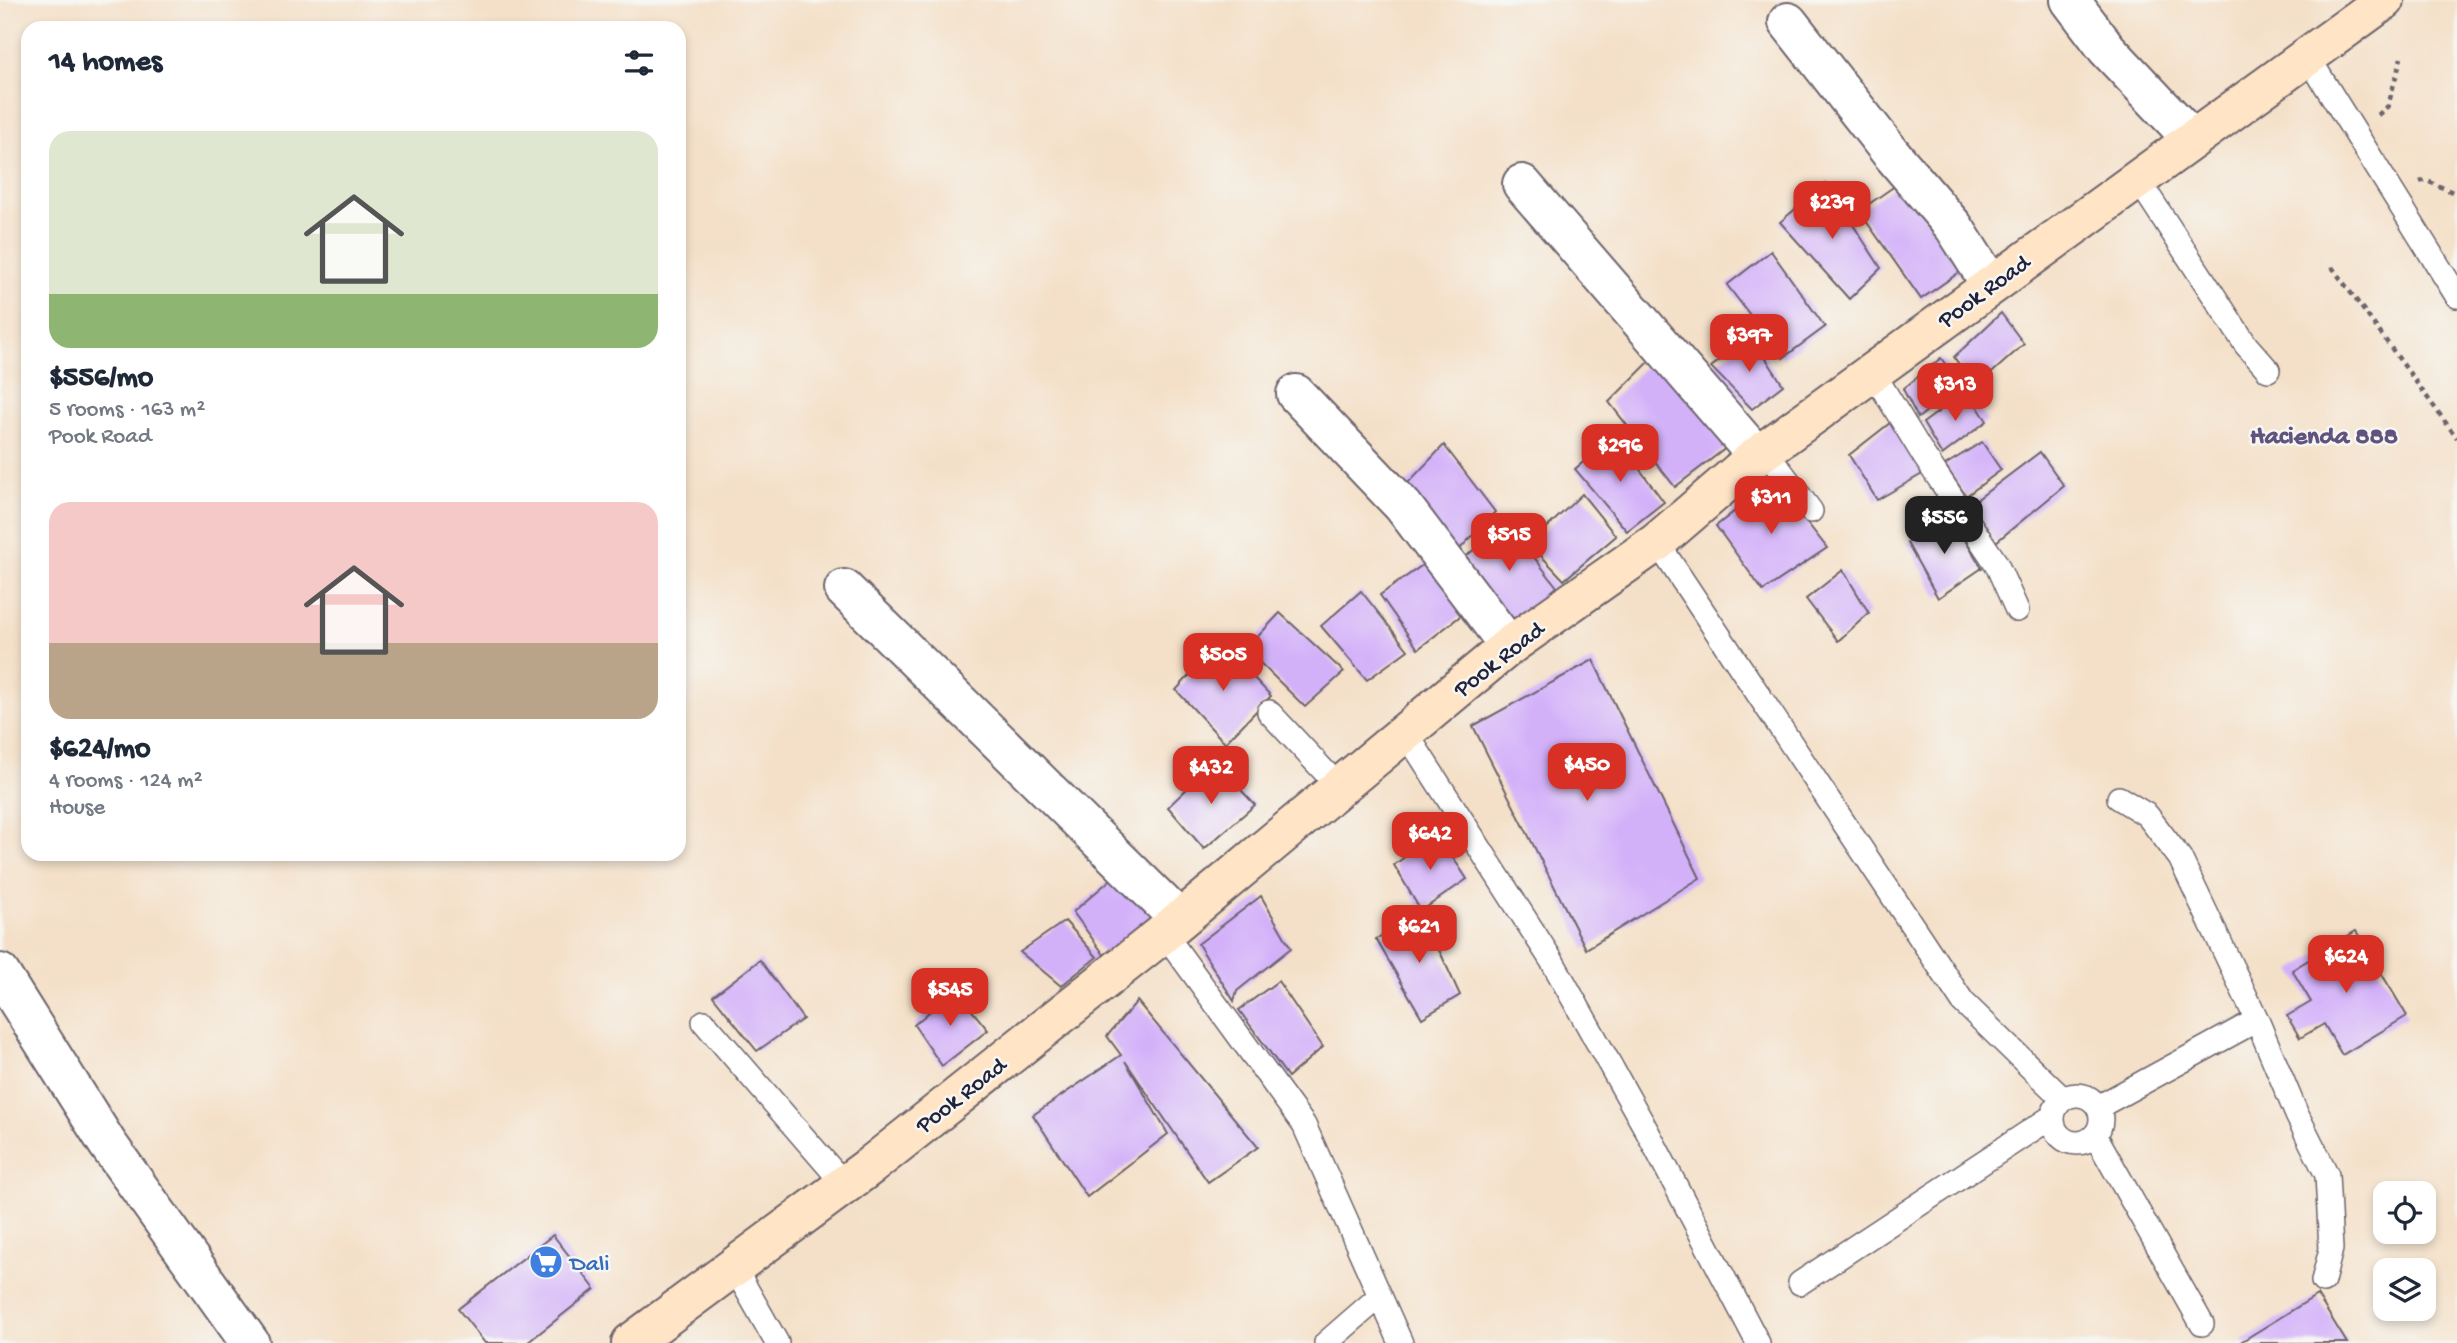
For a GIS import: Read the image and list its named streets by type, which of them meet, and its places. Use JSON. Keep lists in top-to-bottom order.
{
  "streets": {
    "main road": ["Pook Road"]
  },
  "districts": ["Hacienda 888"],
  "places": {
    "supermarket": ["Dali"]
  },
  "page": {
    "heading": "14 homes",
    "list": [
      {
        "name": "$556/mo",
        "note": "5 rooms · 163 m² · Pook Road"
      },
      {
        "name": "$624/mo",
        "note": "4 rooms · 124 m² · House"
      }
    ],
    "price": [
      "$239",
      "$397",
      "$313",
      "$296",
      "$311",
      "$556",
      "$515",
      "$505",
      "$450",
      "$432",
      "$642",
      "$621",
      "$624",
      "$545"
    ]
  }
}
